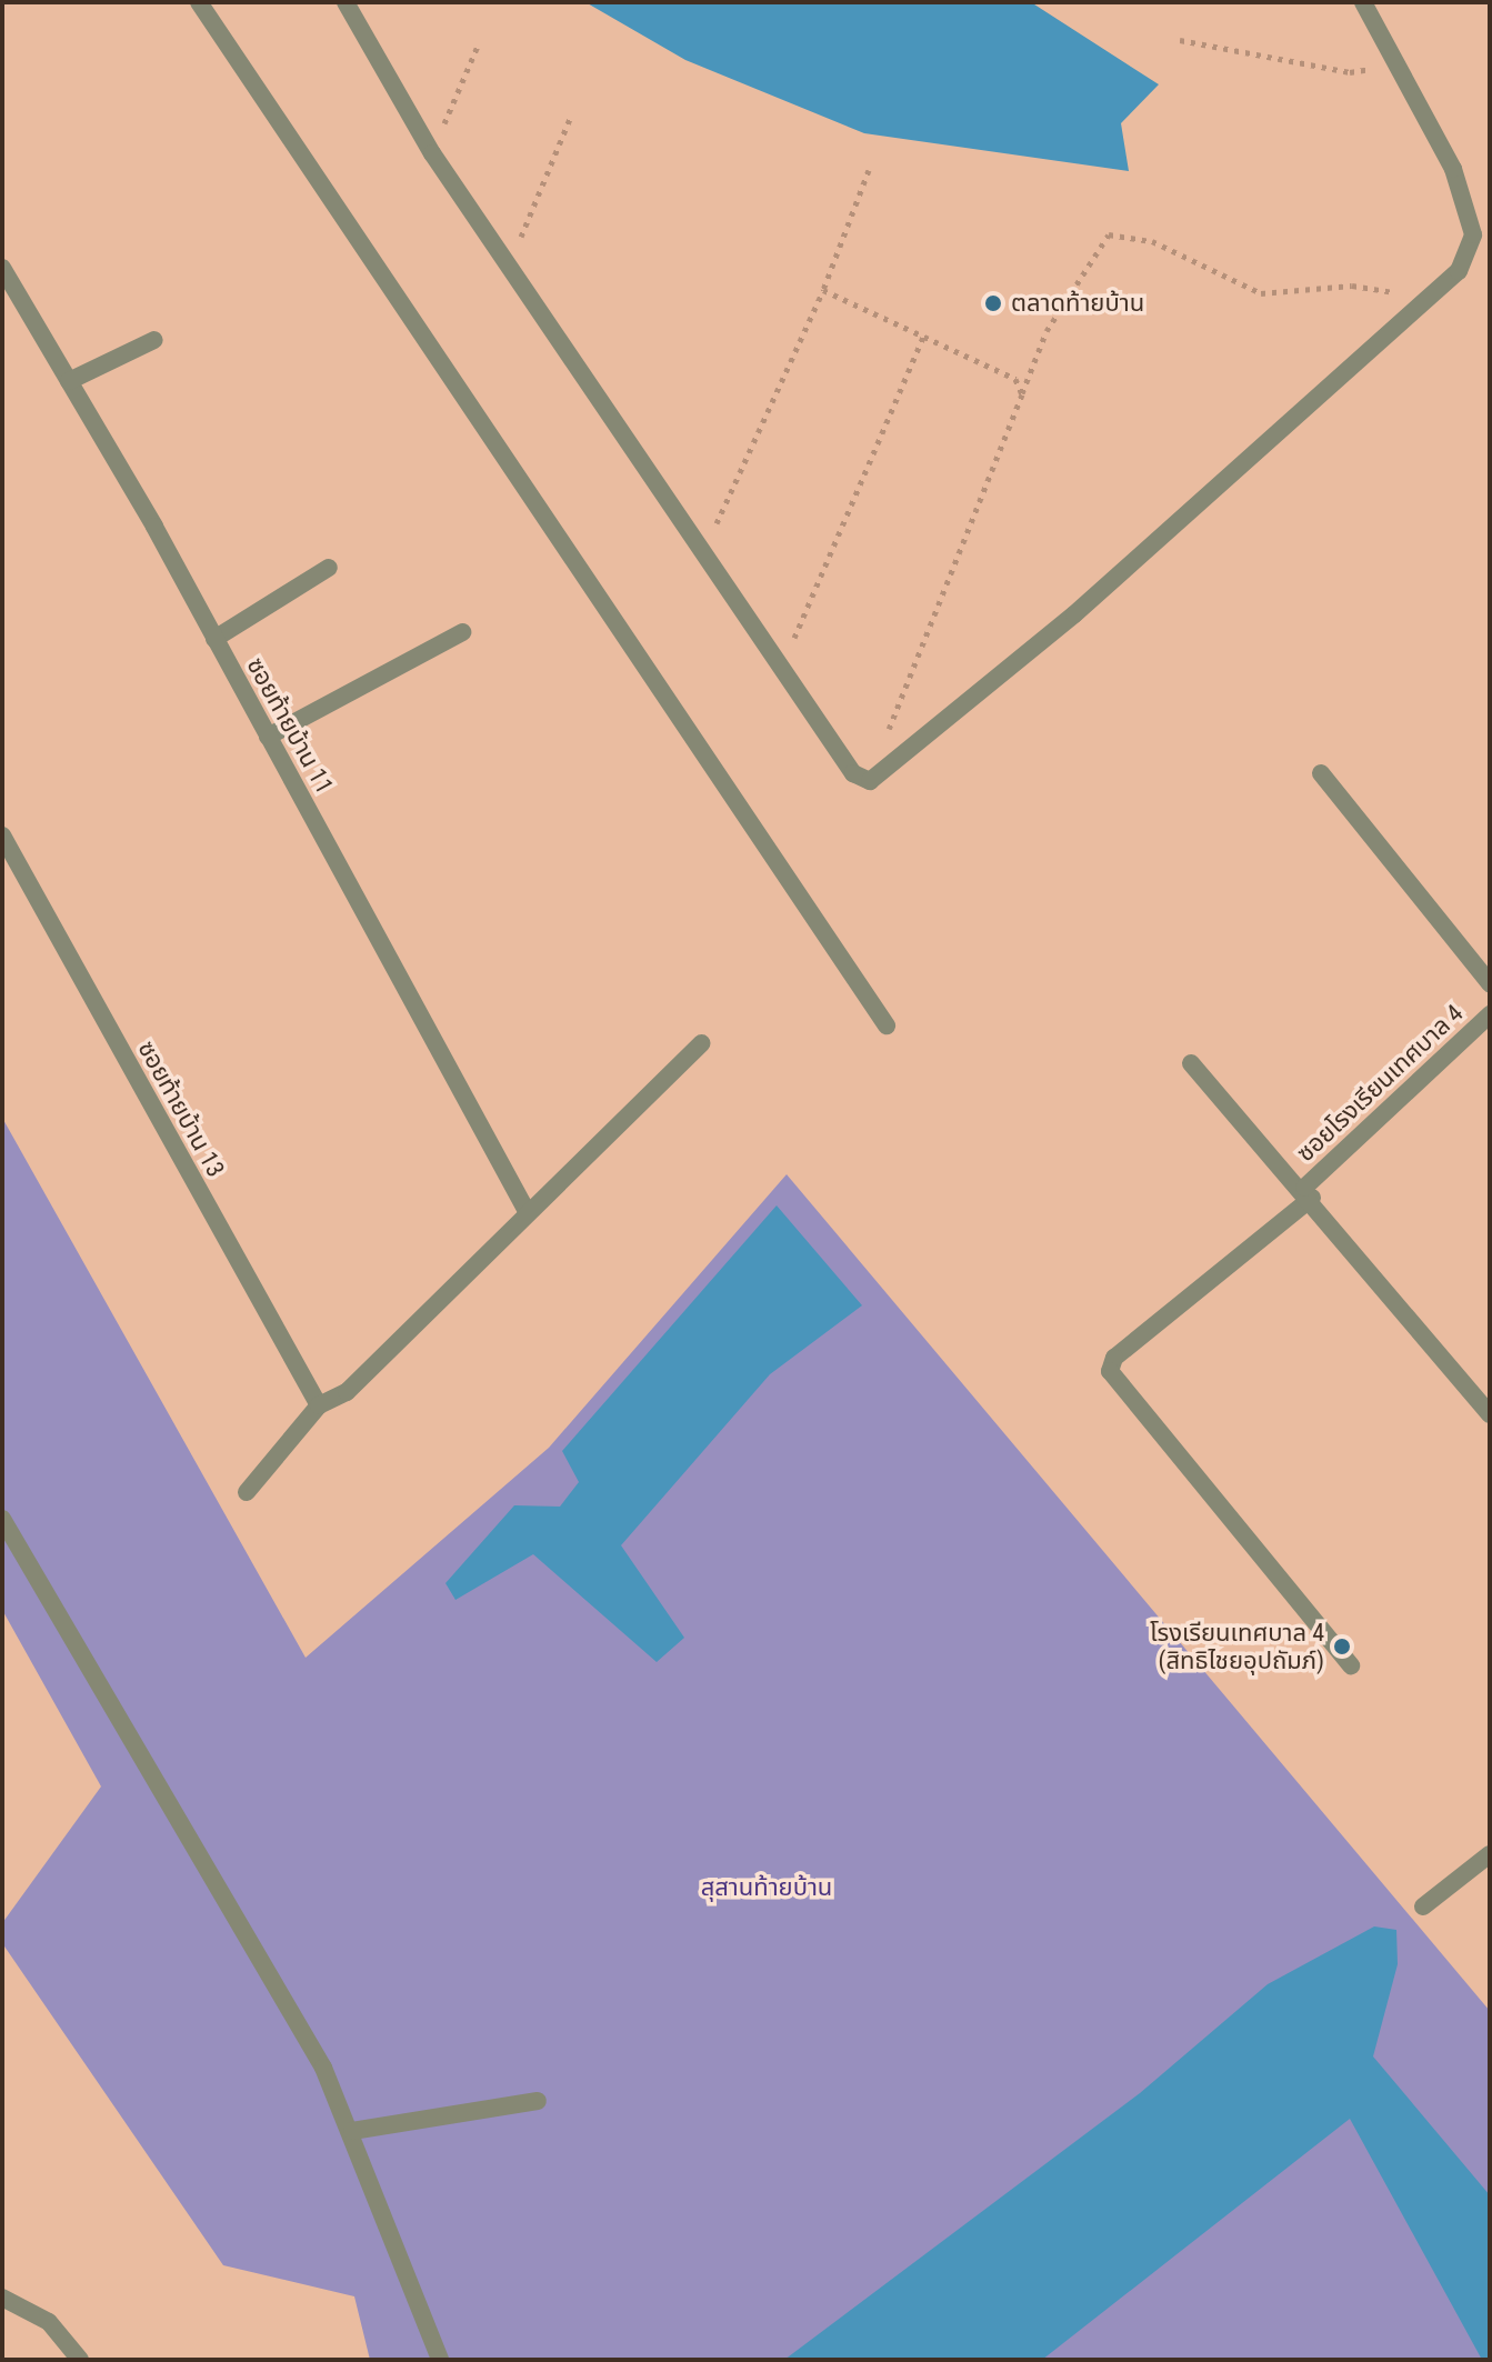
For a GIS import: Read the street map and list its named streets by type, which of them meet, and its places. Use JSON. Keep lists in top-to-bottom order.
{
  "streets": {
    "street": ["ซอยท้ายบ้าน 11", "ซอยโรงเรียนเทศบาล 4", "ซอยท้ายบ้าน 13"]
  },
  "parks": ["สุสานท้ายบ้าน"],
  "places": ["ตลาดท้ายบ้าน", "โรงเรียนเทศบาล 4 (สิทธิไชยอุปถัมภ์)"]
}
